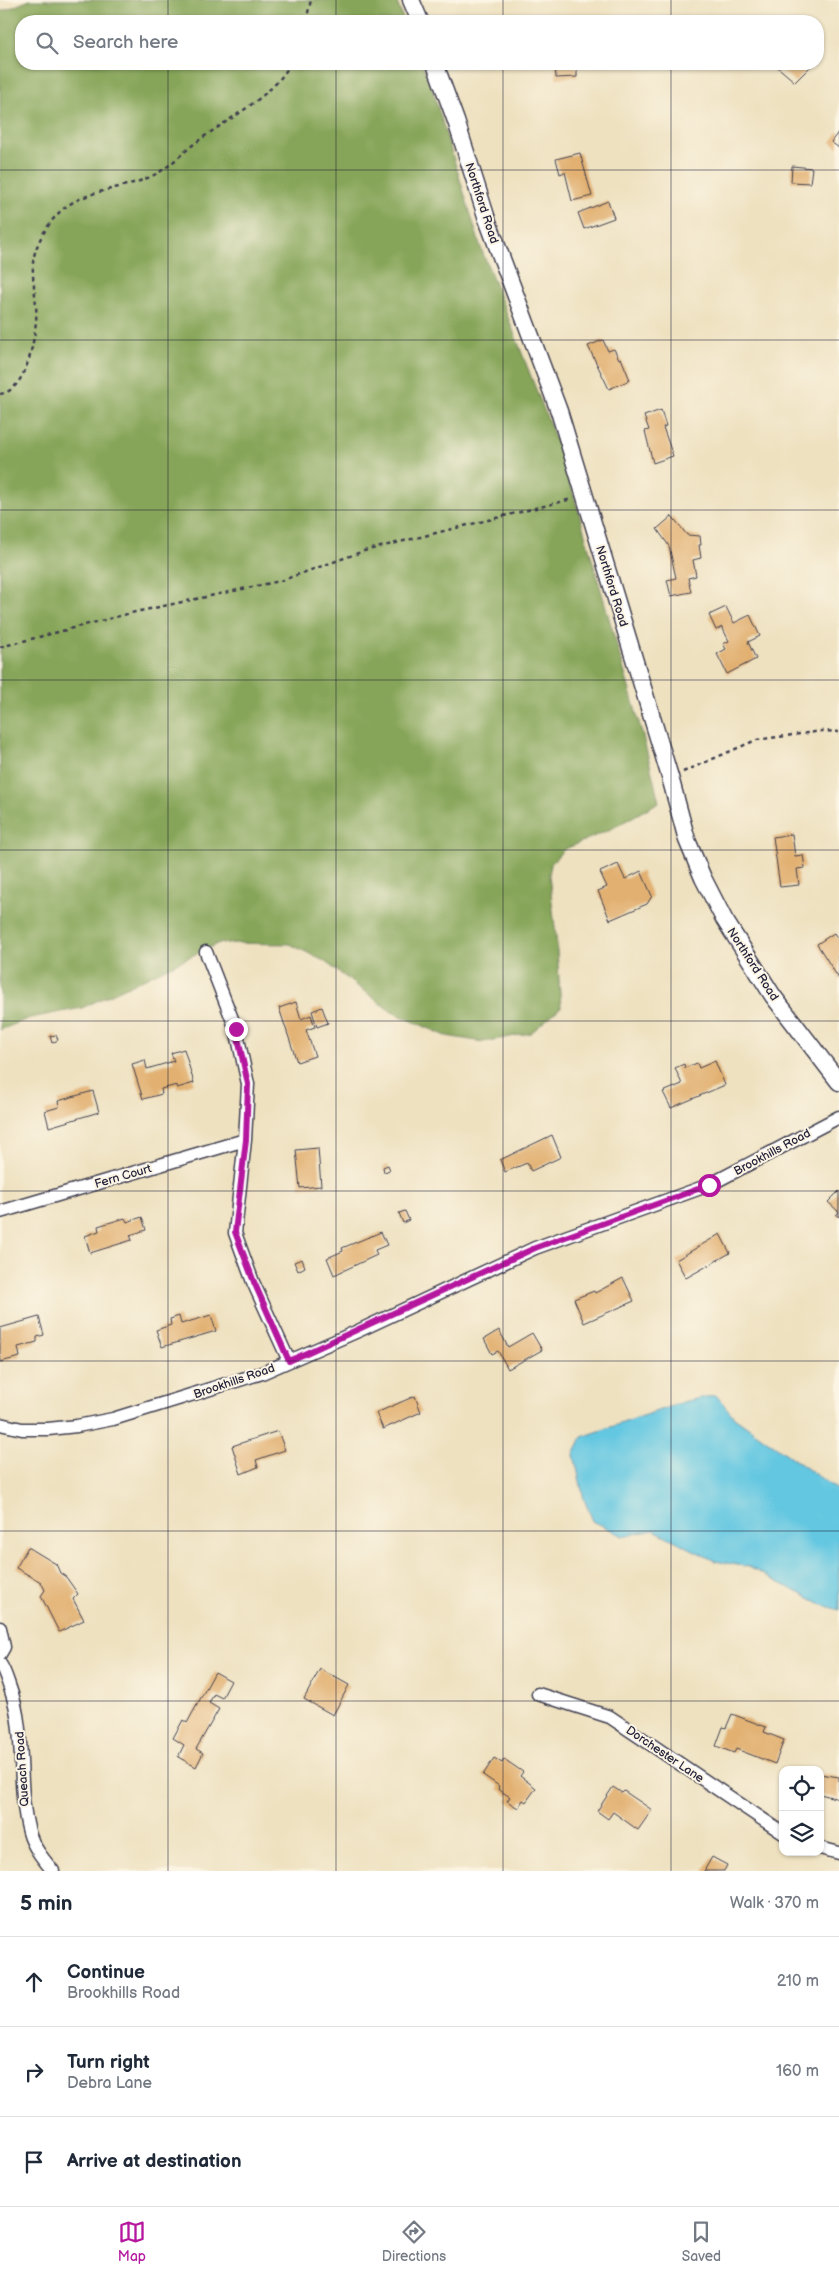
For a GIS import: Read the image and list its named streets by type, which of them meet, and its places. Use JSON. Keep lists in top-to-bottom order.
{
  "streets": {
    "street": [
      "Northford Road",
      "Brookhills Road",
      "Fern Court",
      "Dorchester Lane",
      "Queach Road"
    ]
  },
  "page": {
    "search": "Search here",
    "heading": ["5 min", "Walk · 370 m"],
    "list": [
      ["Continue", "Brookhills Road", "210 m"],
      ["Turn right", "Debra Lane", "160 m"],
      "Arrive at destination"
    ],
    "nav": ["Map", "Directions", "Saved"]
  }
}
